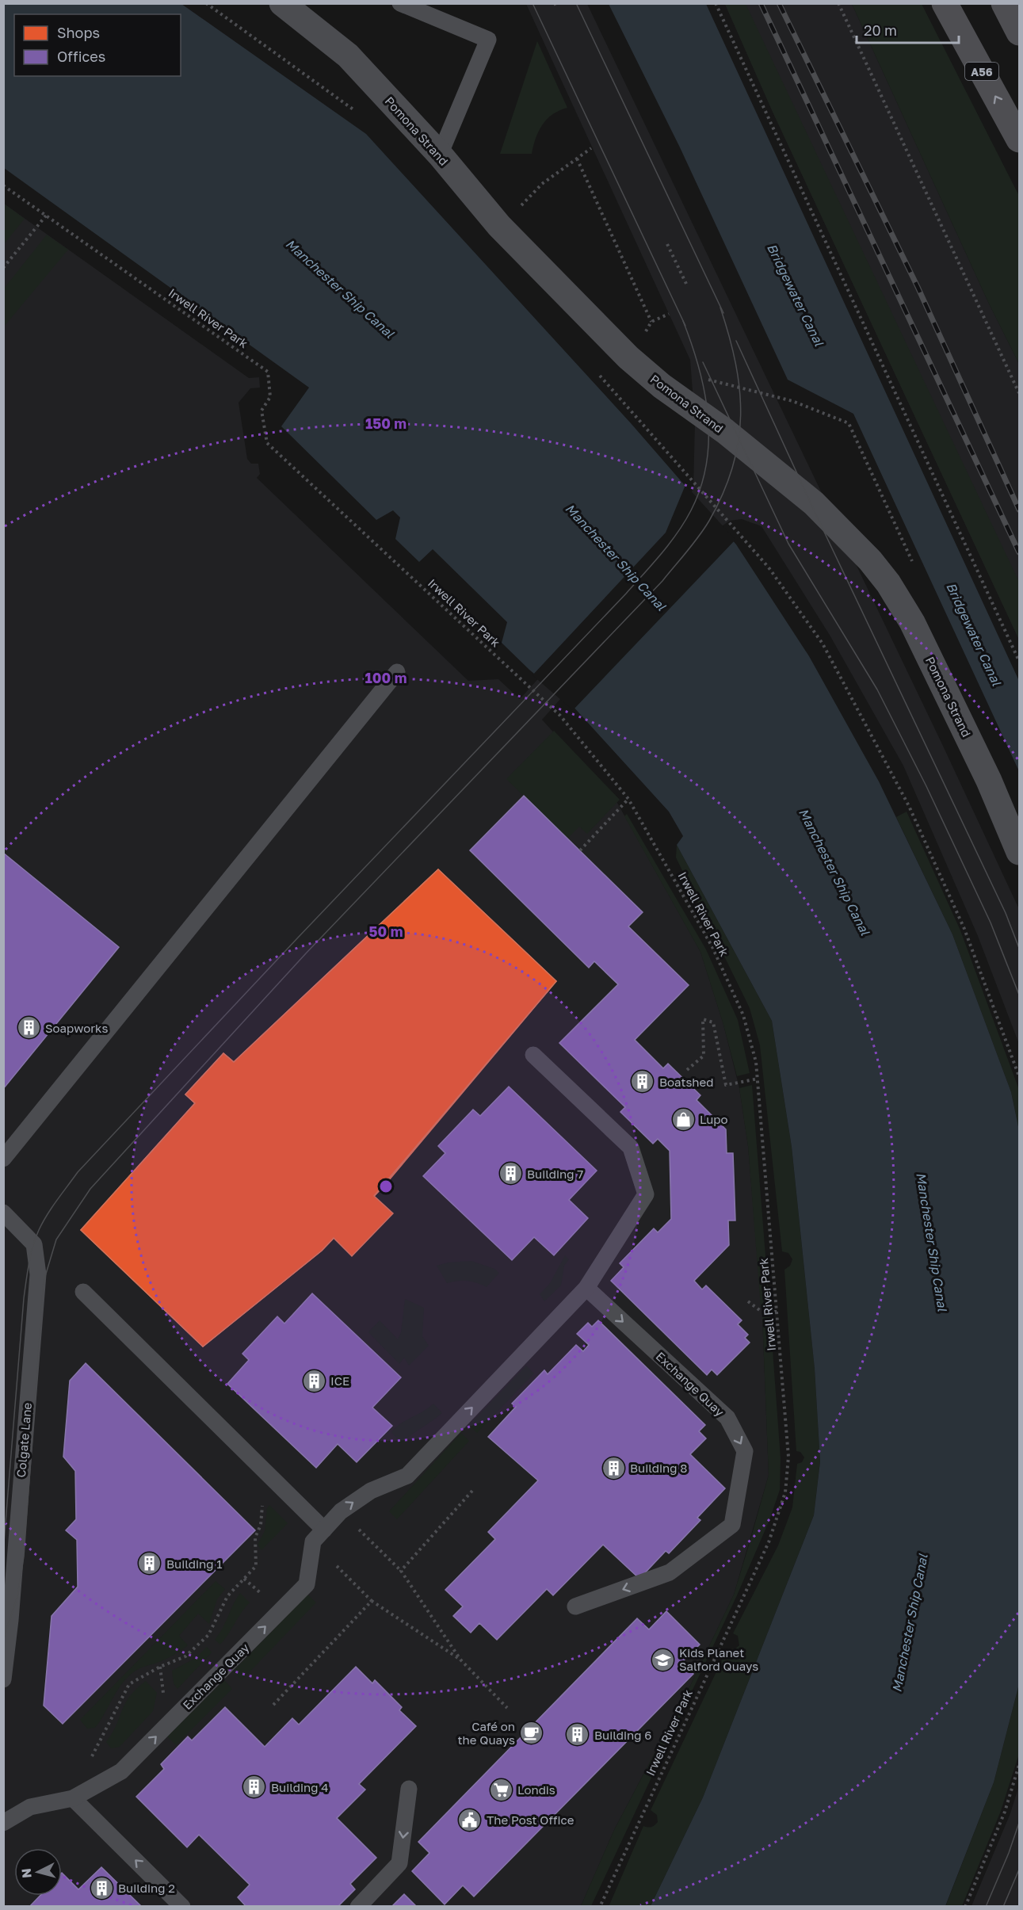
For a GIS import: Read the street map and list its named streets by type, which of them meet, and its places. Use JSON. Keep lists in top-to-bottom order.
{
  "streets": {
    "highway": ["A56"],
    "street": ["Pomona Strand"],
    "lane": ["Exchange Quay", "Colgate Lane"],
    "path": ["Irwell River Park"]
  },
  "water": ["Manchester Ship Canal", "Bridgewater Canal"],
  "places": {
    "building": [
      "Soapworks",
      "Boatshed",
      "Building 7",
      "ICE",
      "Building 8",
      "Building 1",
      "Building 6",
      "Building 4",
      "Building 2"
    ],
    "shop": ["Lupo"],
    "school or university": ["Kids Planet Salford Quays"],
    "cafe": ["Café on the Quays"],
    "supermarket": ["Londis"],
    "public building": ["The Post Office"]
  },
  "legend": ["Shops", "Offices"],
  "scale_bar": "20 m",
  "north": "left",
  "rings": ["150 m", "100 m", "50 m"]
}
